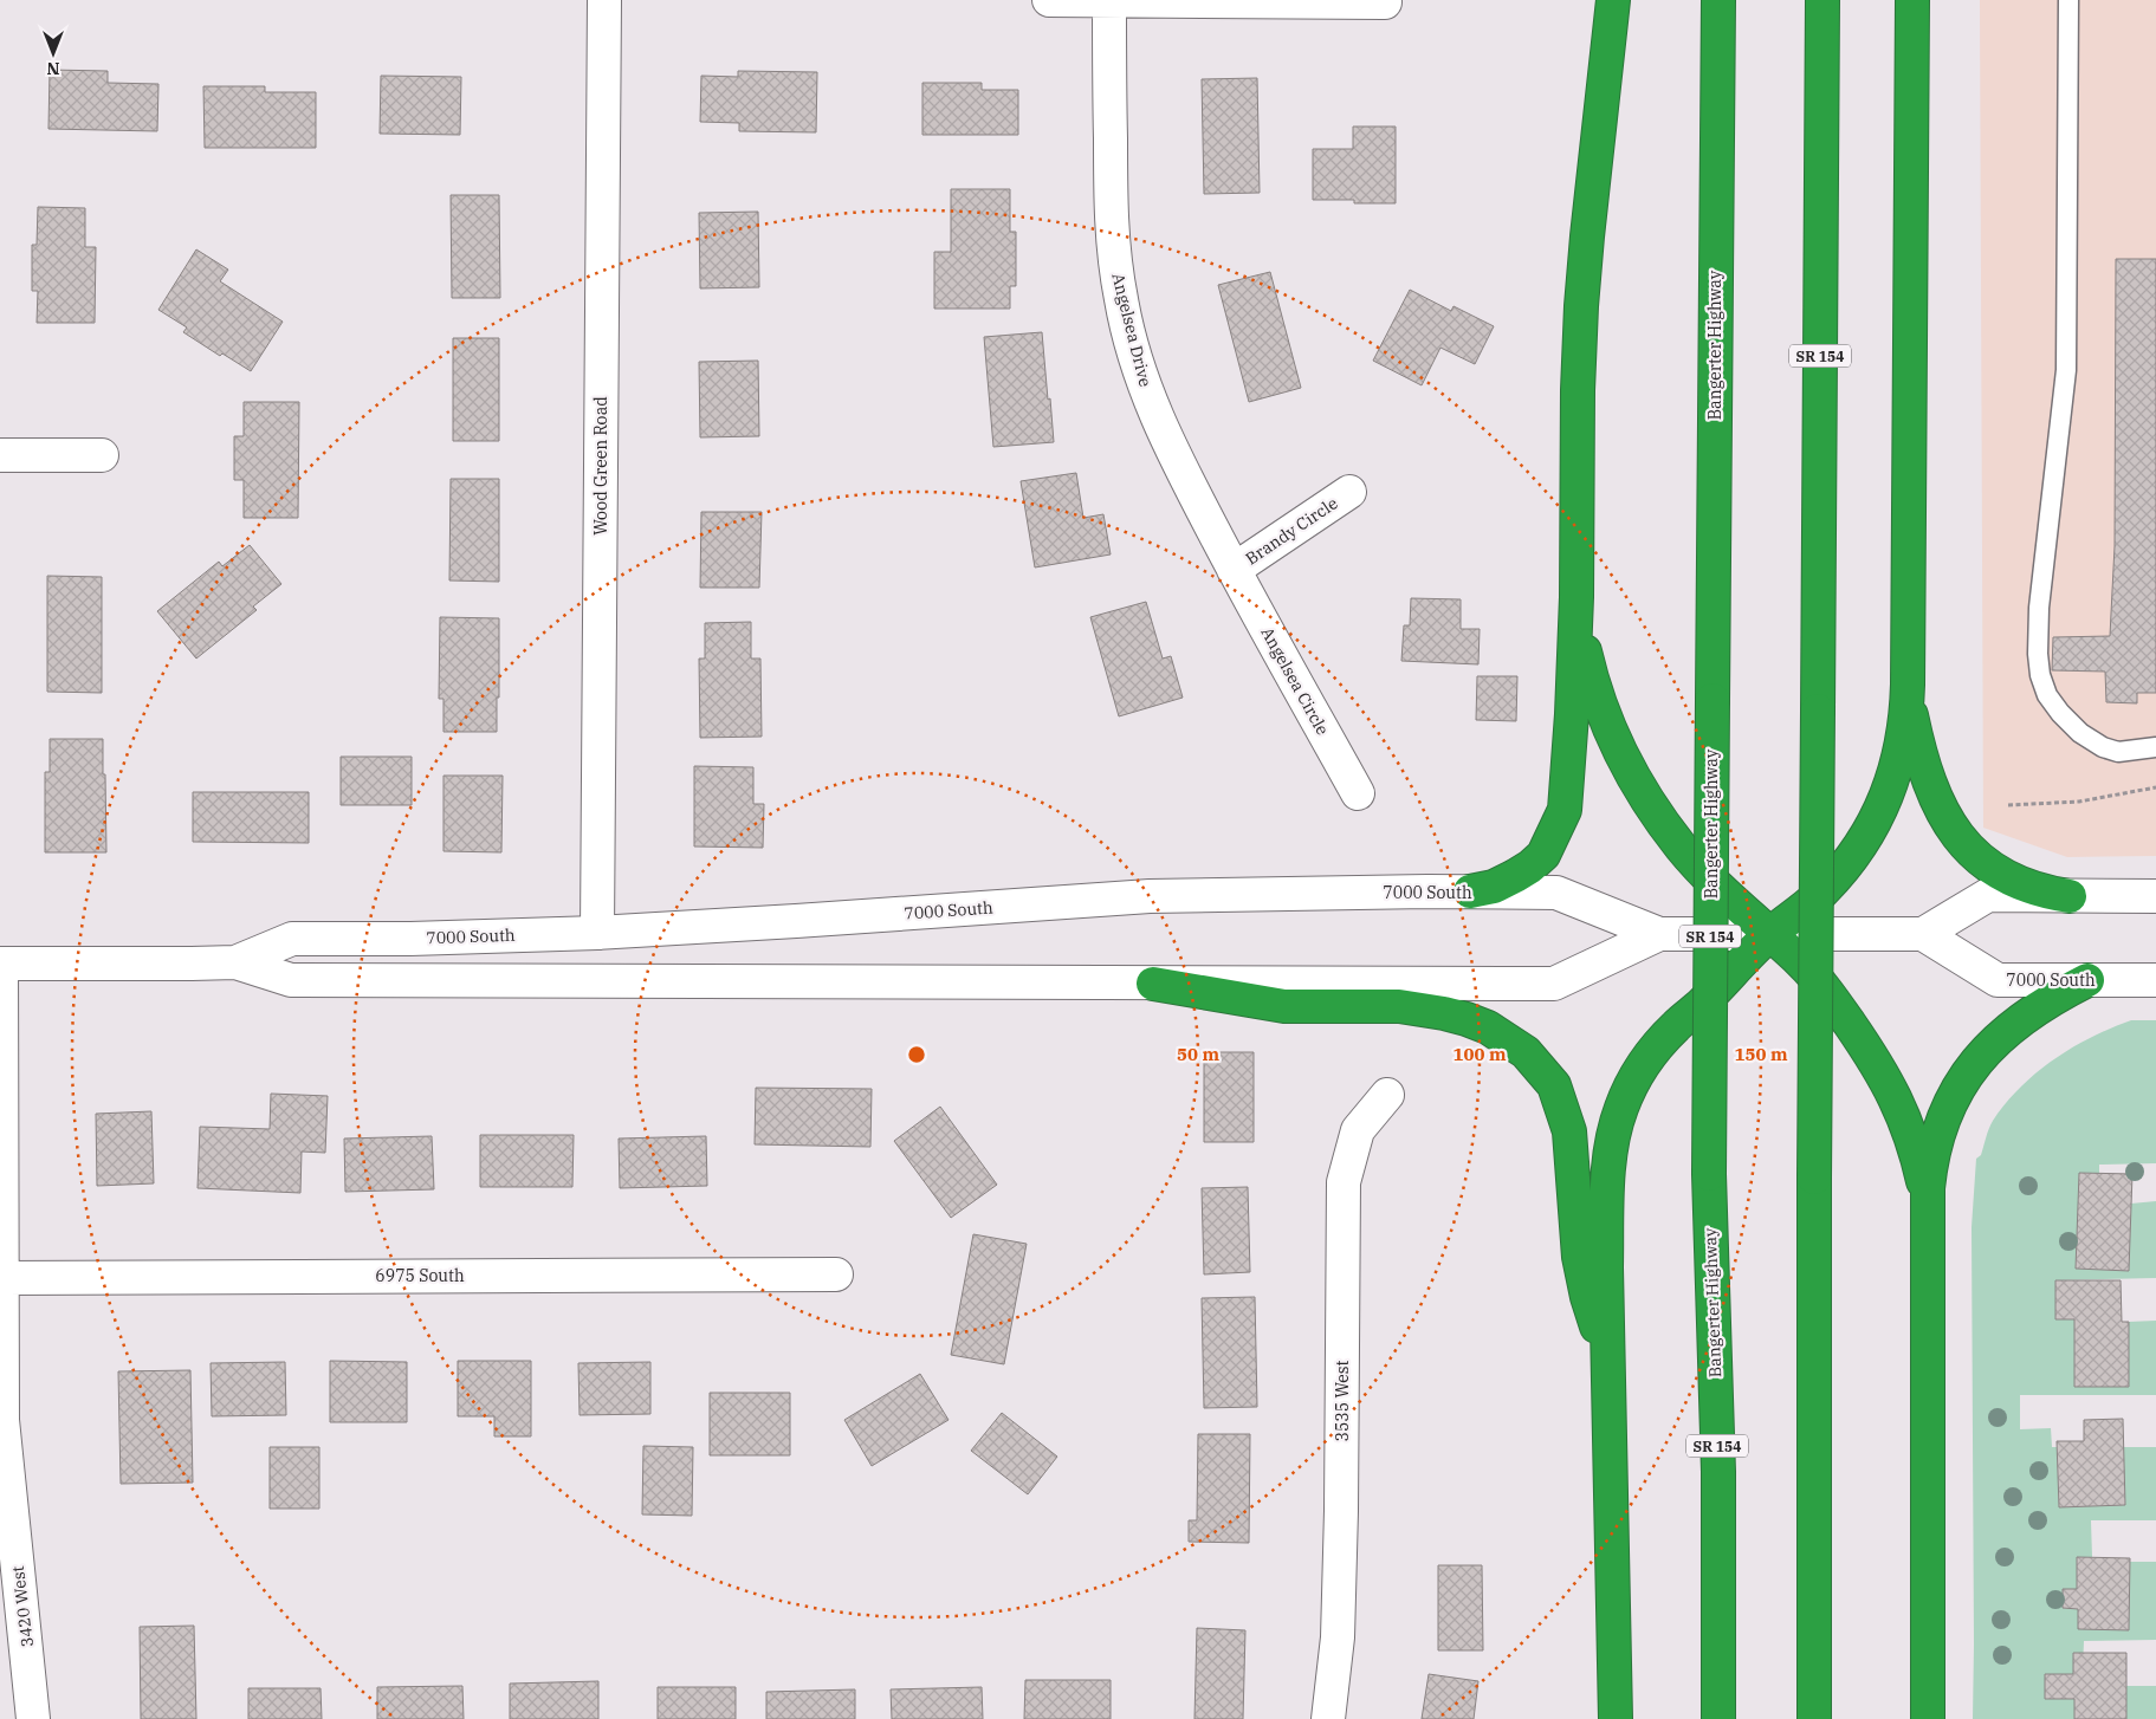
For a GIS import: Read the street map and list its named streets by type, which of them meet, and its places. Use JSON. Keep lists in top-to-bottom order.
{
  "streets": {
    "highway": ["Bangerter Highway", "SR 154"],
    "street": [
      "Angelsea Drive",
      "Wood Green Road",
      "Brandy Circle",
      "Angelsea Circle",
      "7000 South",
      "6975 South",
      "3535 West",
      "3420 West"
    ]
  },
  "crossings": [
    ["Angelsea Drive", "Brandy Circle"],
    ["Angelsea Drive", "Angelsea Circle"],
    ["Wood Green Road", "7000 South"],
    ["Brandy Circle", "Angelsea Circle"],
    ["7000 South", "3420 West"],
    ["6975 South", "3420 West"]
  ],
  "north": "bottom",
  "rings": ["50 m", "100 m", "150 m"]
}
